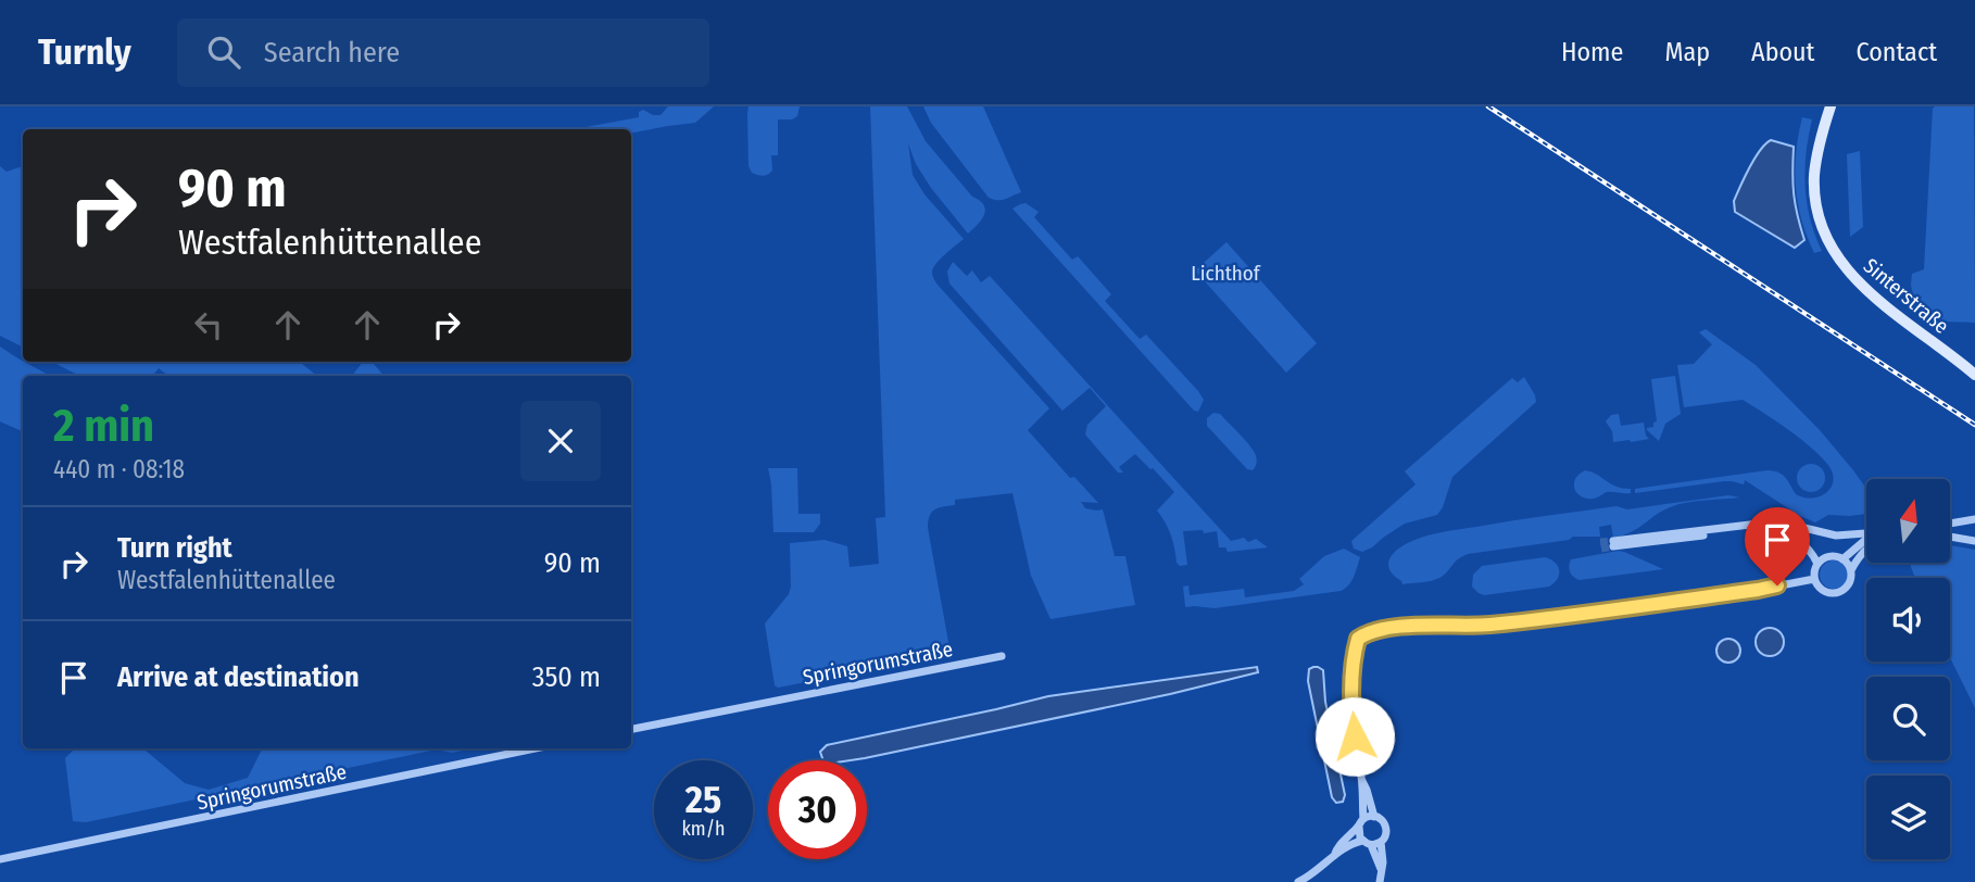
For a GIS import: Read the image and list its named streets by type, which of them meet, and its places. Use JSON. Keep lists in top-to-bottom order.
{
  "streets": {
    "street": ["Sinterstraße", "Springorumstraße"]
  },
  "parks": ["Lichthof"],
  "north": "top",
  "page": {
    "header": "Turnly",
    "search": "Search here",
    "nav": [
      "Home",
      "Map",
      "About",
      "Contact"
    ],
    "turn": ["90 m", "Westfalenhüttenallee"],
    "heading": ["2 min", "440 m · 08:18"],
    "list": [
      {
        "name": "Turn right",
        "note": "Westfalenhüttenallee",
        "value": "90 m"
      },
      {
        "name": "Arrive at destination",
        "value": "350 m"
      }
    ],
    "speed": "25 km/h",
    "limit": "30"
  }
}
